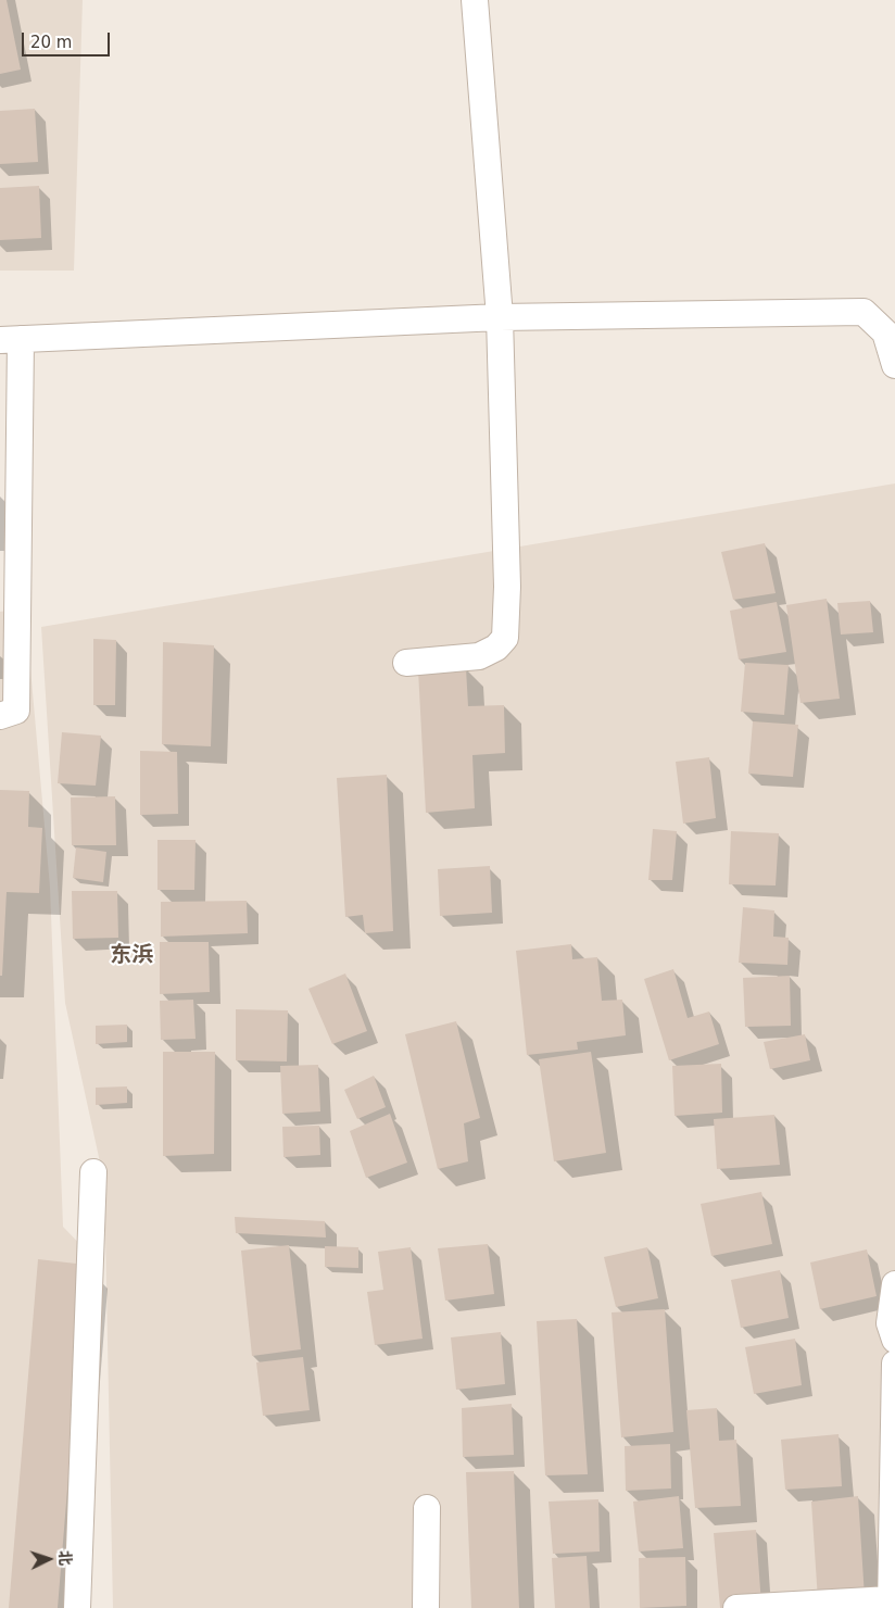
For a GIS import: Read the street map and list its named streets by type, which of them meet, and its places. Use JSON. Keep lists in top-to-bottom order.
{
  "districts": ["东浜"],
  "scale_bar": "20 m",
  "north": "right"
}
